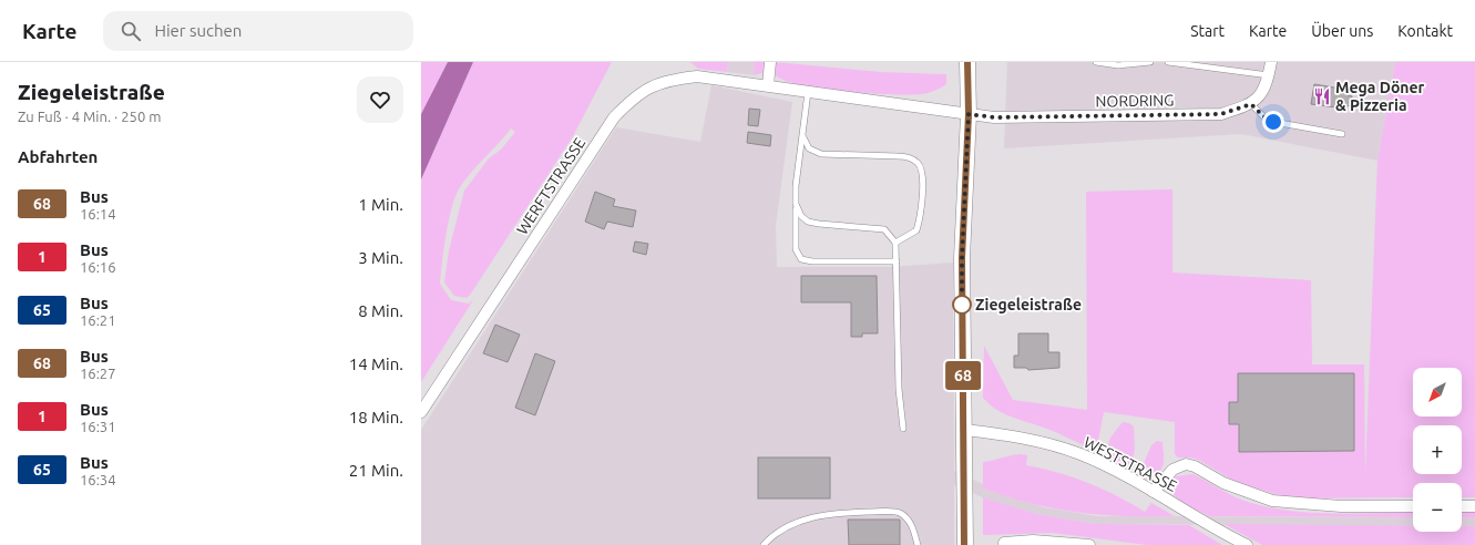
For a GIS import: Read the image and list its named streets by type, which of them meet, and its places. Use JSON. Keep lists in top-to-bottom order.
{
  "streets": {
    "street": ["NORDRING", "WERFTSTRASSE", "WESTSTRASSE"]
  },
  "crossings": [
    ["NORDRING", "WERFTSTRASSE"]
  ],
  "places": {
    "restaurant": ["Mega Döner & Pizzeria"],
    "other": ["Ziegeleistraße"]
  },
  "lines": ["bus line 68"],
  "north": "bottom left",
  "page": {
    "header": "Karte",
    "search": "Hier suchen",
    "nav": [
      "Start",
      "Karte",
      "Über uns",
      "Kontakt"
    ],
    "heading": [
      ["Ziegeleistraße", "Zu Fuß · 4 Min. · 250 m"],
      "Abfahrten"
    ],
    "on_map": "68",
    "list": [
      {
        "mark": "68",
        "name": "Bus",
        "note": "16:14",
        "value": "1 Min."
      },
      {
        "mark": "1",
        "name": "Bus",
        "note": "16:16",
        "value": "3 Min."
      },
      {
        "mark": "65",
        "name": "Bus",
        "note": "16:21",
        "value": "8 Min."
      },
      {
        "mark": "68",
        "name": "Bus",
        "note": "16:27",
        "value": "14 Min."
      },
      {
        "mark": "1",
        "name": "Bus",
        "note": "16:31",
        "value": "18 Min."
      },
      {
        "mark": "65",
        "name": "Bus",
        "note": "16:34",
        "value": "21 Min."
      }
    ],
    "map_buttons": ["+", "−"]
  }
}
